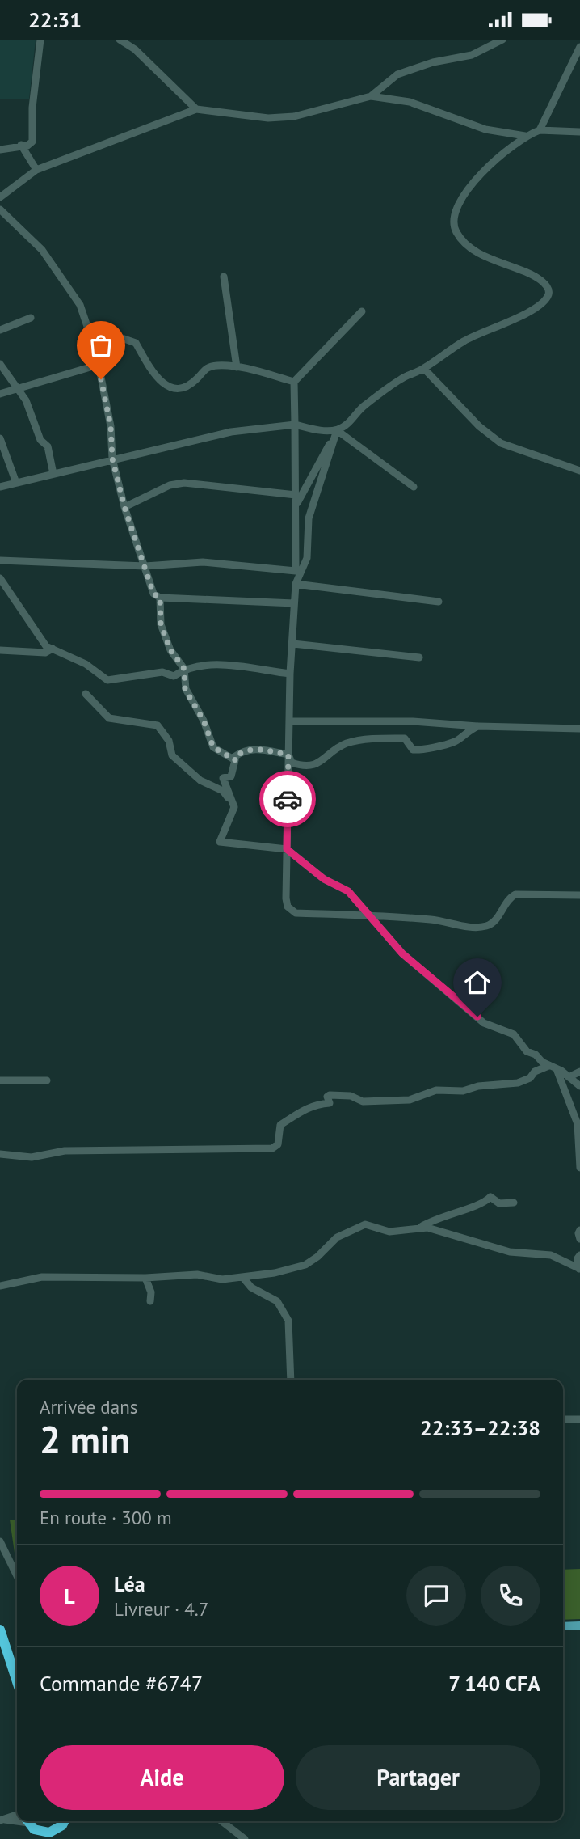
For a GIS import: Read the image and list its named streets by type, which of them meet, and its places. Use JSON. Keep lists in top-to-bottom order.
{
  "page": {
    "status": "22:31",
    "heading": ["2 min", "Arrivée dans", "22:33–22:38"],
    "panel": [
      "Léa",
      "Livreur · 4.7",
      "Commande #6747",
      "7 140 CFA"
    ],
    "bar": "En route · 300 m",
    "round": "L",
    "buttons": ["Aide", "Partager"]
  }
}
